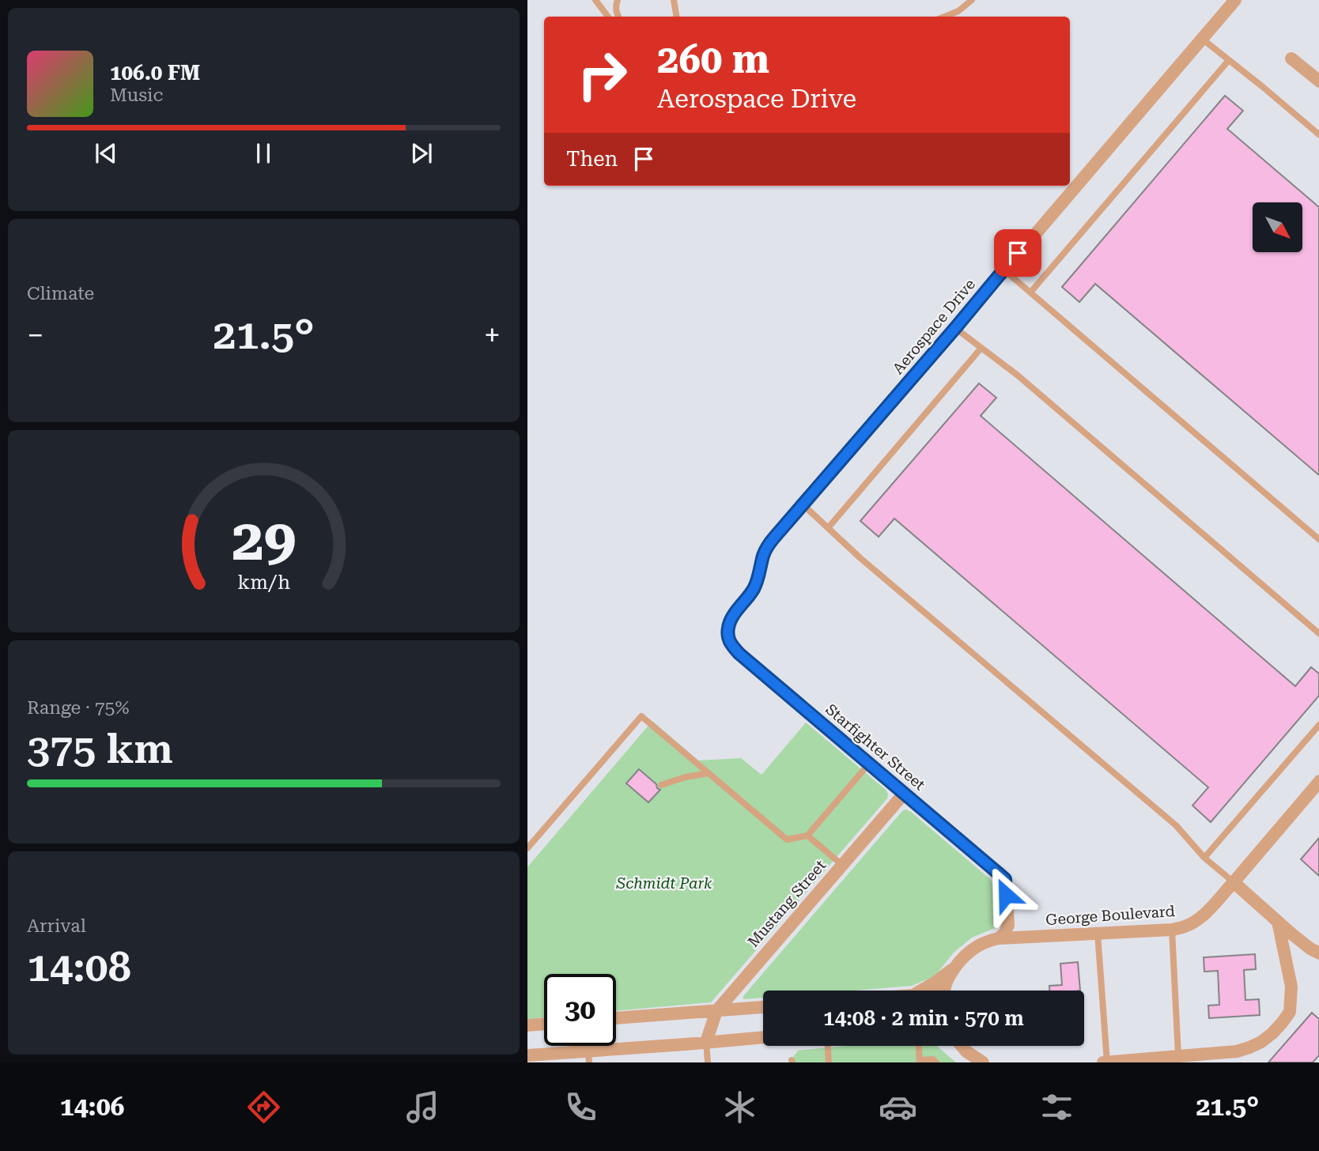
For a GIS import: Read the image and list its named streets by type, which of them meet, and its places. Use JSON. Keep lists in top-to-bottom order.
{
  "streets": {
    "street": [
      "Aerospace Drive",
      "Starfighter Street",
      "Mustang Street",
      "George Boulevard"
    ]
  },
  "crossings": [
    ["Aerospace Drive", "Starfighter Street"],
    ["Starfighter Street", "Mustang Street"],
    ["Starfighter Street", "George Boulevard"]
  ],
  "parks": ["Schmidt Park"],
  "north": "bottom right",
  "page": {
    "turn": ["260 m", "Aerospace Drive"],
    "song": ["106.0 FM", "Music"],
    "then": "Then",
    "tile": [
      "Climate",
      ["Range · 75%", "375 km"],
      ["Arrival", "14:08"]
    ],
    "heat": ["−", "21.5°", "+"],
    "limit": "30",
    "trip": "14:08 · 2 min · 570 m",
    "tabs": ["14:06", "21.5°"],
    "gauge": ["29", "km/h"]
  }
}
